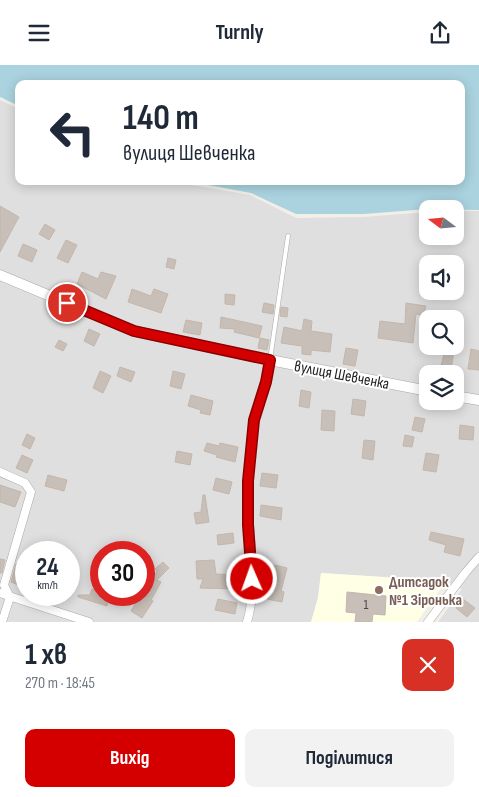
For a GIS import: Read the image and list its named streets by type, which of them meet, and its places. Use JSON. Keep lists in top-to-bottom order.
{
  "streets": {
    "street": ["вулиця Шевченка"]
  },
  "places": ["Дитсадок №1 Зіронька"],
  "house_numbers": ["1"],
  "north": "left",
  "page": {
    "header": "Turnly",
    "turn": ["140 m", "вулиця Шевченка"],
    "speed": "24 km/h",
    "limit": "30",
    "heading": ["1 хв", "270 m · 18:45"],
    "buttons": ["Вихід", "Поділитися"]
  }
}
